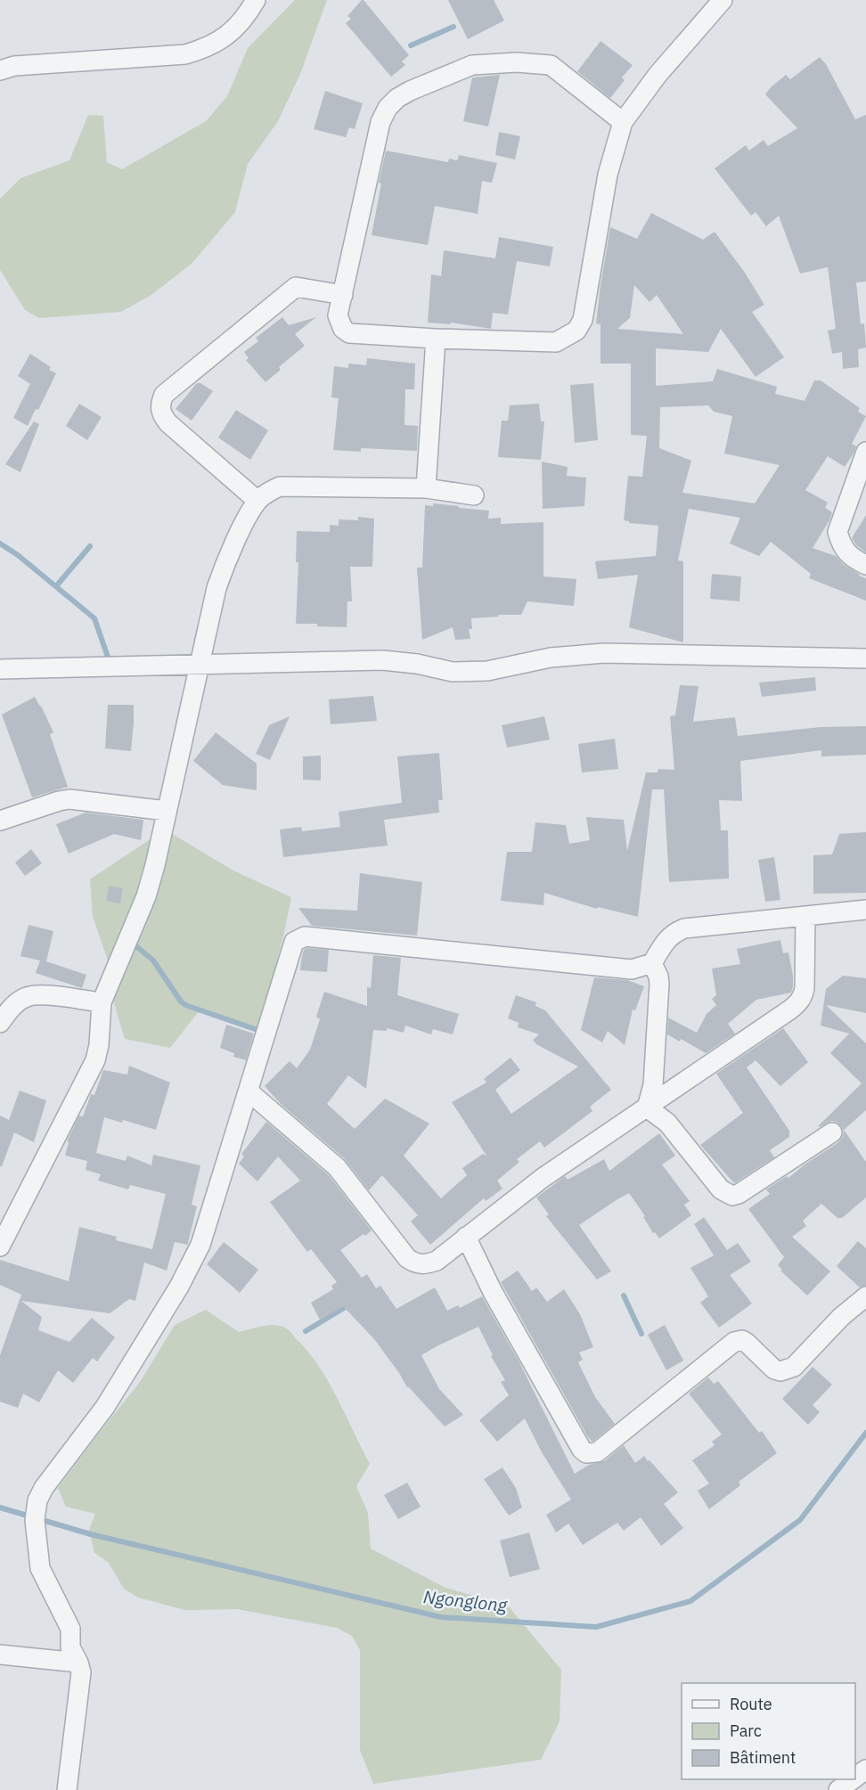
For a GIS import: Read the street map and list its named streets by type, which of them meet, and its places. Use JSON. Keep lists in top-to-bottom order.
{
  "water": ["Ngonglong"],
  "legend": ["Route", "Parc", "Bâtiment"]
}
